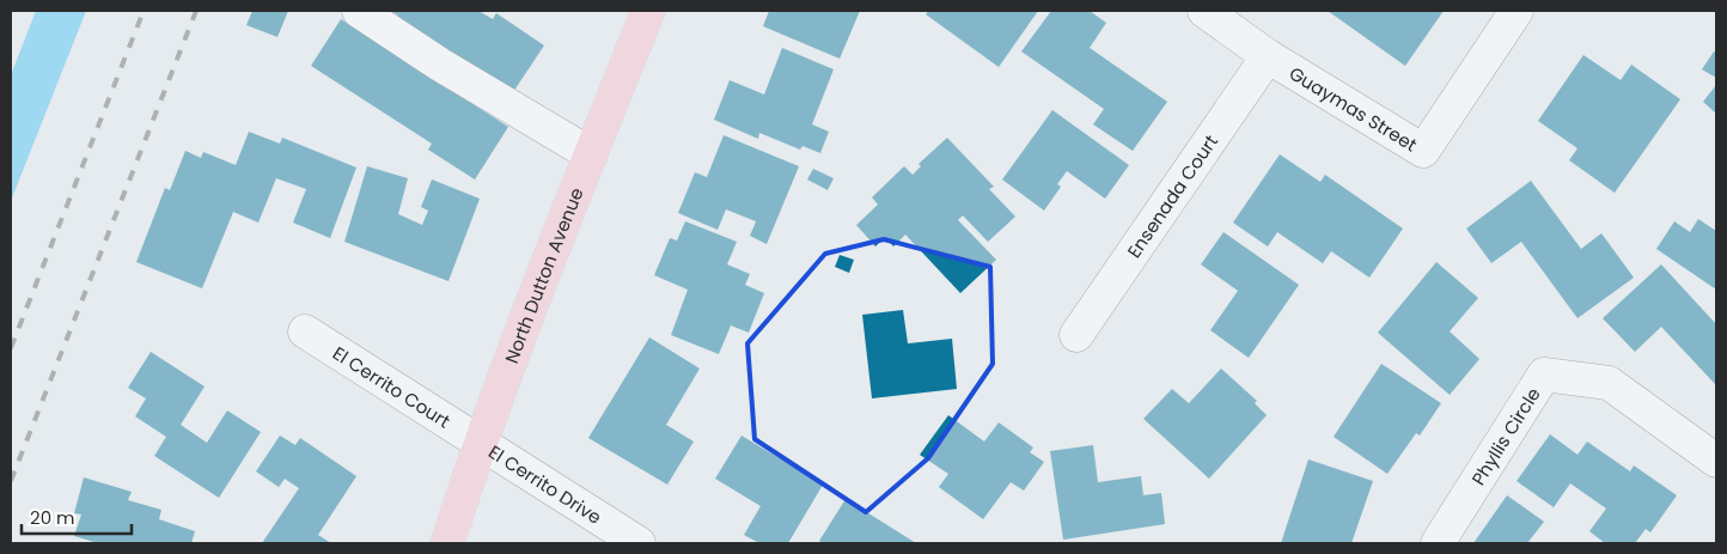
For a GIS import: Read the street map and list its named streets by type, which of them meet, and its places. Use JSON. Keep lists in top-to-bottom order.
{
  "streets": {
    "main road": ["North Dutton Avenue"],
    "street": [
      "Guaymas Street",
      "Ensenada Court",
      "El Cerrito Court",
      "Phyllis Circle",
      "El Cerrito Drive"
    ]
  },
  "crossings": [
    ["Guaymas Street", "Ensenada Court"],
    ["North Dutton Avenue", "El Cerrito Court"],
    ["North Dutton Avenue", "El Cerrito Drive"],
    ["El Cerrito Court", "El Cerrito Drive"]
  ],
  "scale_bar": "20 m"
}
